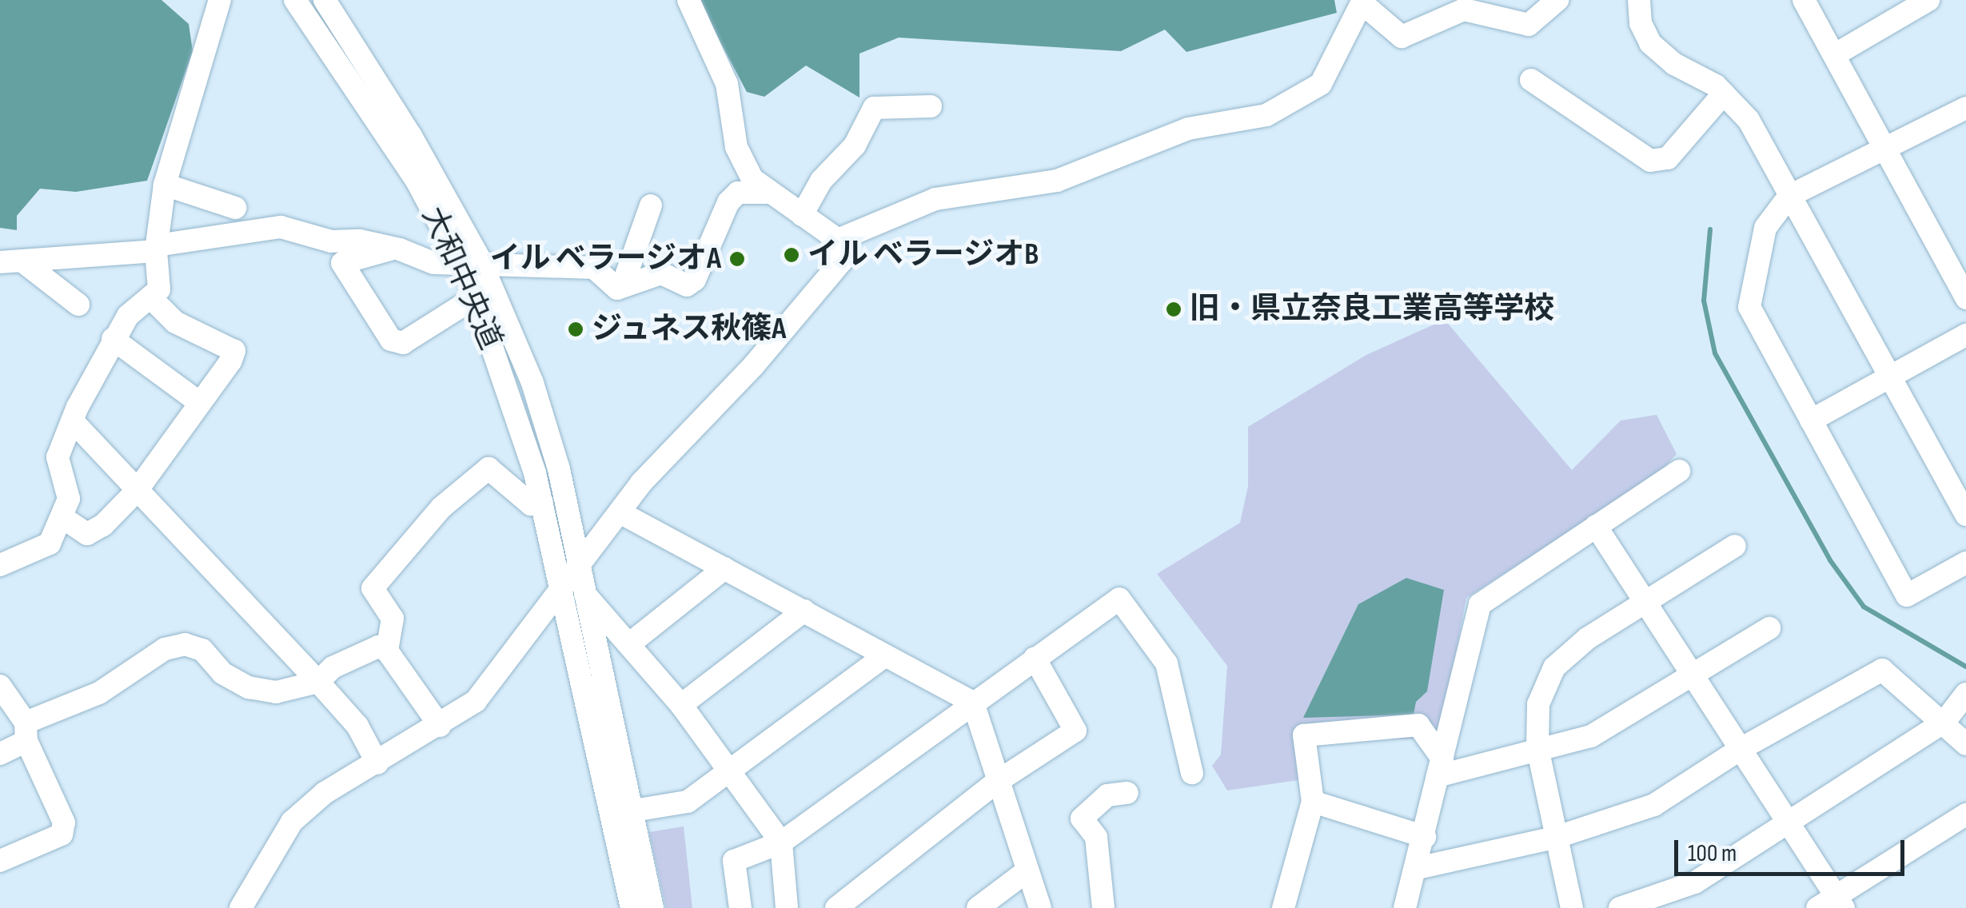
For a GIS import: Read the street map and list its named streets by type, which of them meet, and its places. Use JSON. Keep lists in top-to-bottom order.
{
  "streets": {
    "street": ["大和中央道"]
  },
  "places": [
    "イル ベラージオB",
    "イル ベラージオA",
    "旧・県立奈良工業高等学校",
    "ジュネス秋篠A"
  ],
  "scale_bar": "100 m"
}
